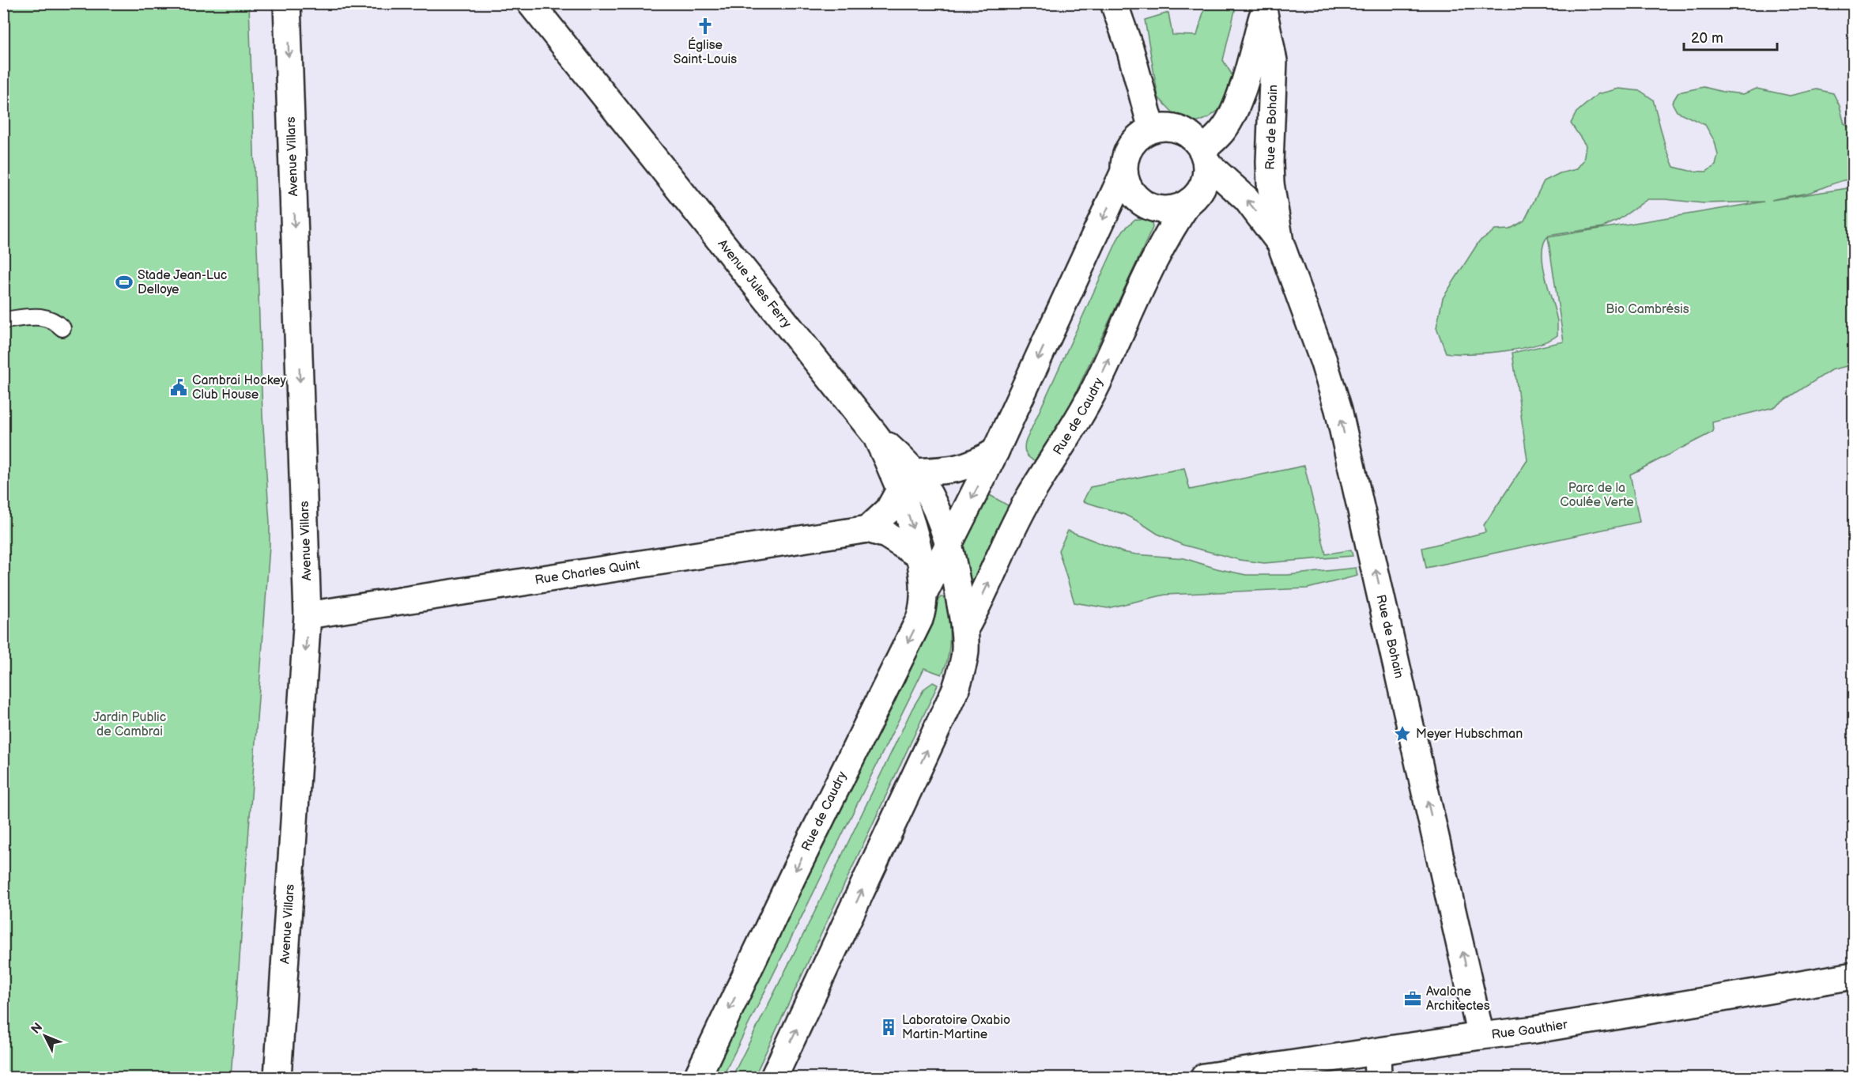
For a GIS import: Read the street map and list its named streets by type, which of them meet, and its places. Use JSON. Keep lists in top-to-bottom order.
{
  "streets": {
    "street": [
      "Rue de Bohain",
      "Avenue Villars",
      "Avenue Jules Ferry",
      "Rue de Caudry",
      "Rue Charles Quint",
      "Rue Gauthier"
    ]
  },
  "crossings": [
    ["Rue de Bohain", "Rue de Caudry"],
    ["Rue de Bohain", "Rue Gauthier"],
    ["Avenue Villars", "Rue Charles Quint"],
    ["Avenue Jules Ferry", "Rue de Caudry"],
    ["Avenue Jules Ferry", "Rue Charles Quint"]
  ],
  "one_way": ["Rue de Bohain", "Avenue Villars"],
  "parks": ["Bio Cambrésis", "Parc de la Coulée Verte", "Jardin Public de Cambrai"],
  "places": {
    "church": ["Église Saint-Louis"],
    "sports": ["Stade Jean-Luc Delloye"],
    "public building": ["Cambrai Hockey Club House"],
    "place": ["Meyer Hubschman"],
    "office": ["Avalone Architectes"],
    "building": ["Laboratoire Oxabio Martin-Martine"]
  },
  "scale_bar": "20 m",
  "north": "top left"
}
